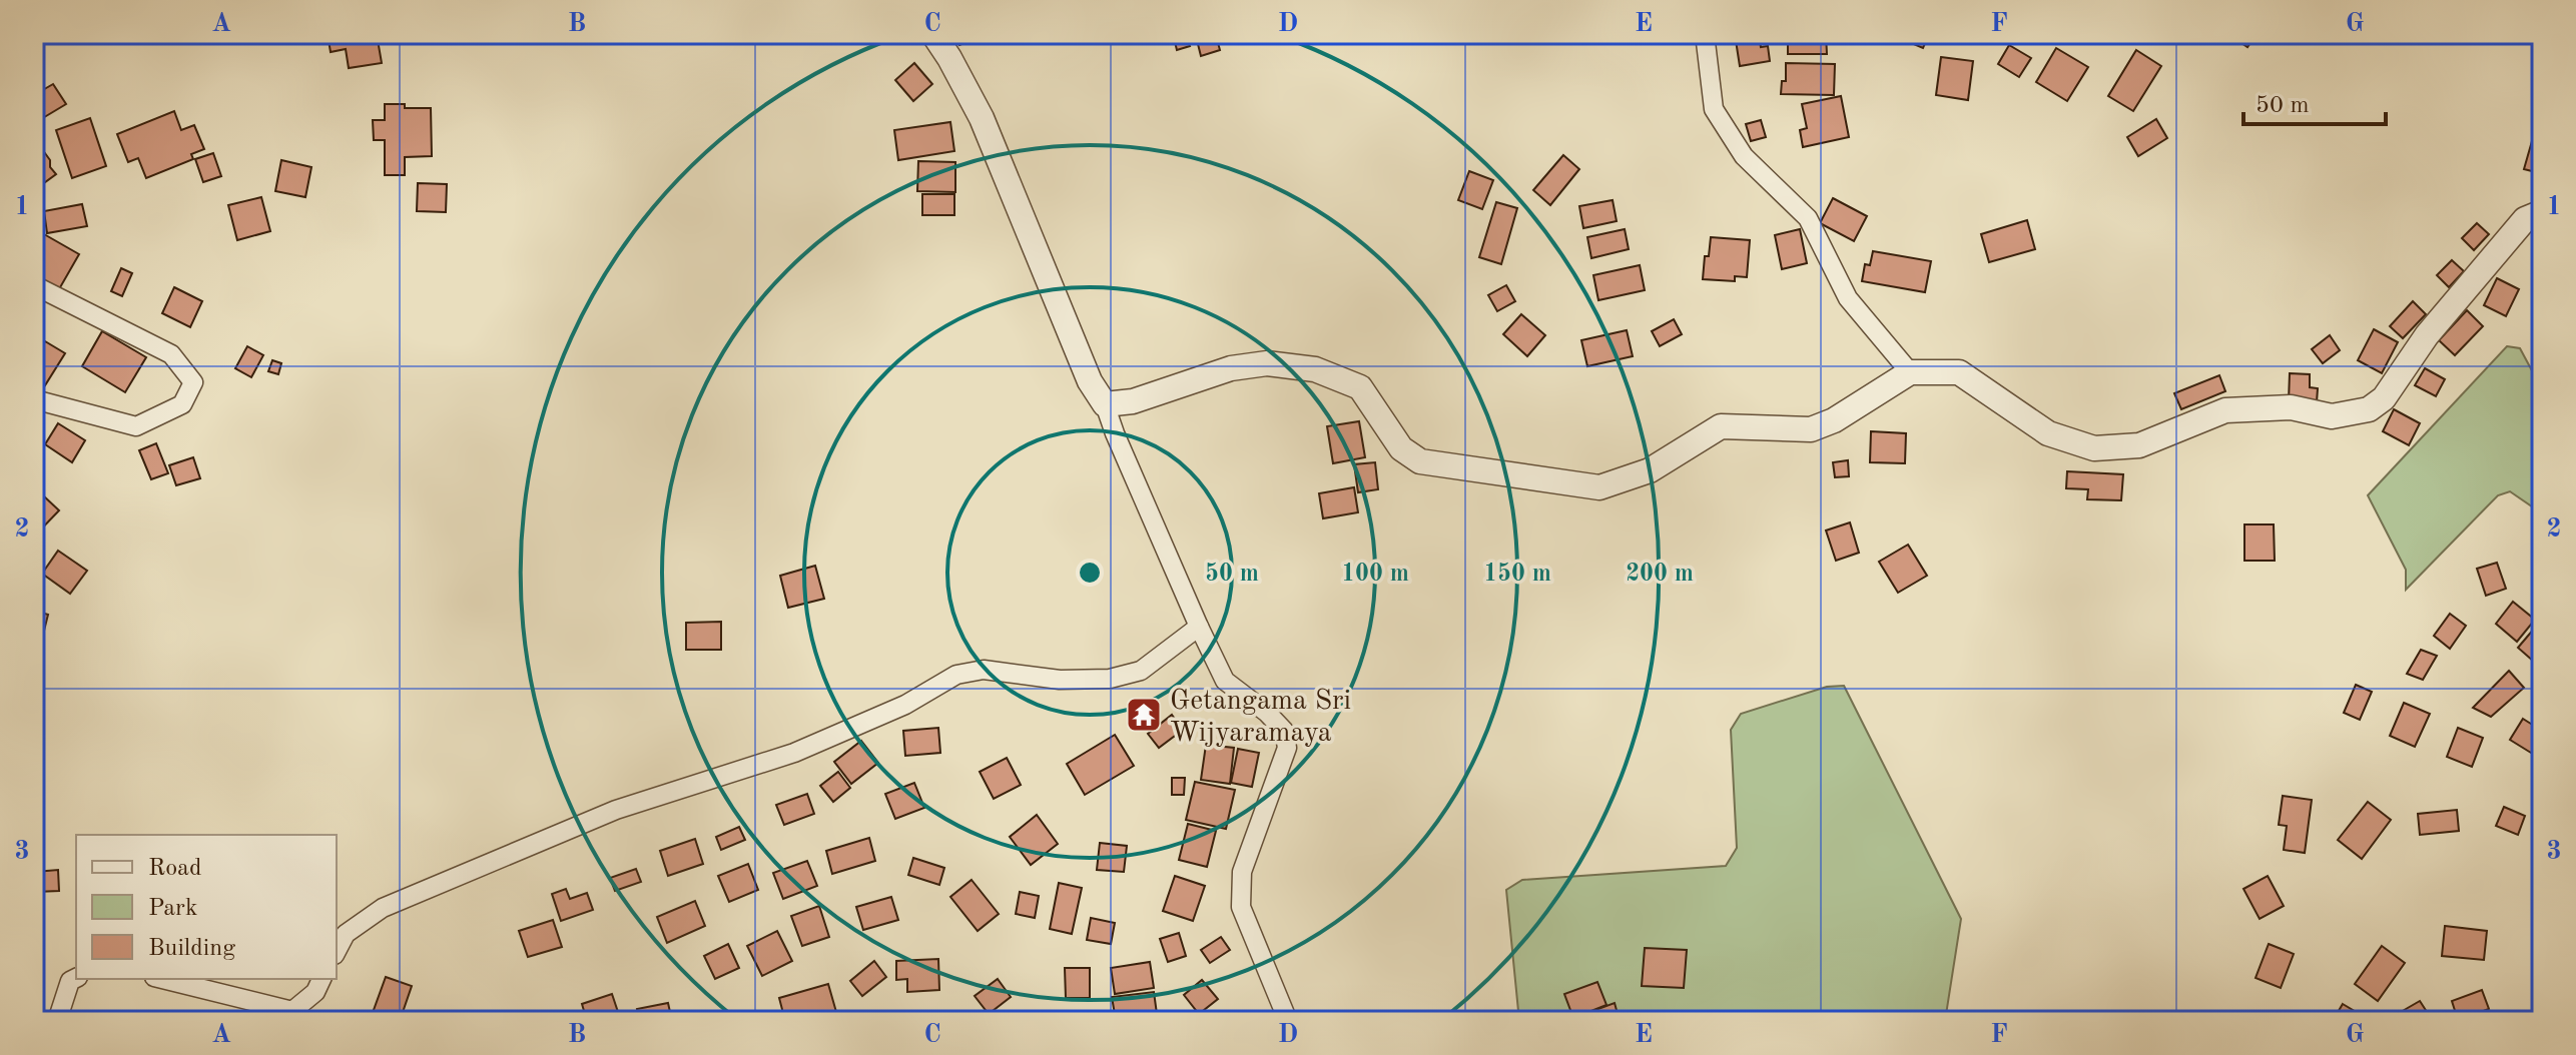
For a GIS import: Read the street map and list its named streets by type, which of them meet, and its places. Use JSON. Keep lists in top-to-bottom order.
{
  "places": {
    "temple": ["Getangama Sri Wijyaramaya"]
  },
  "legend": ["Road", "Park", "Building"],
  "scale_bar": "50 m",
  "grid": {
    "columns": [
      "A",
      "B",
      "C",
      "D",
      "E",
      "F",
      "G"
    ],
    "rows": ["1", "2", "3"]
  },
  "rings": [
    "50 m",
    "100 m",
    "150 m",
    "200 m"
  ]
}
